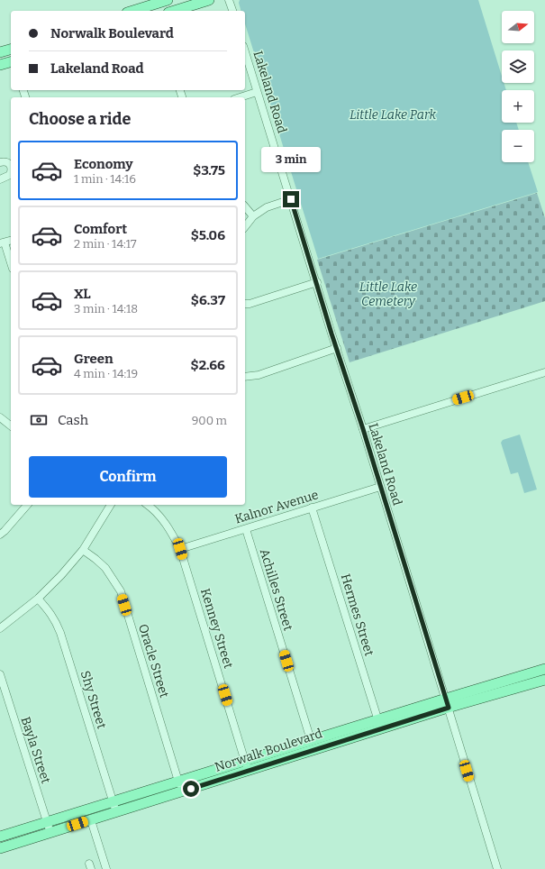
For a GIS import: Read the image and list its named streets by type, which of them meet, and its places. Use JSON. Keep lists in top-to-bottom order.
{
  "streets": {
    "main road": ["Norwalk Boulevard"],
    "street": [
      "Lakeland Road",
      "Kalnor Avenue",
      "Achilles Street",
      "Hermes Street",
      "Kenney Street",
      "Oracle Street",
      "Shy Street",
      "Bayla Street"
    ]
  },
  "crossings": [
    ["Lakeland Road", "Kalnor Avenue"],
    ["Lakeland Road", "Norwalk Boulevard"],
    ["Kalnor Avenue", "Achilles Street"],
    ["Kalnor Avenue", "Hermes Street"],
    ["Kalnor Avenue", "Kenney Street"],
    ["Achilles Street", "Norwalk Boulevard"],
    ["Hermes Street", "Norwalk Boulevard"],
    ["Kenney Street", "Norwalk Boulevard"],
    ["Oracle Street", "Norwalk Boulevard"],
    ["Shy Street", "Norwalk Boulevard"],
    ["Bayla Street", "Norwalk Boulevard"]
  ],
  "parks": ["Little Lake Park", "Little Lake Cemetery"],
  "north": "right",
  "page": {
    "map_buttons": ["+", "−"],
    "banner": ["Norwalk Boulevard", "Lakeland Road"],
    "heading": "Choose a ride",
    "list": [
      {
        "name": "Economy",
        "note": "1 min · 14:16",
        "value": "$3.75"
      },
      {
        "name": "Comfort",
        "note": "2 min · 14:17",
        "value": "$5.06"
      },
      {
        "name": "XL",
        "note": "3 min · 14:18",
        "value": "$6.37"
      },
      {
        "name": "Green",
        "note": "4 min · 14:19",
        "value": "$2.66"
      }
    ],
    "bubble": "3 min",
    "pay": ["Cash", "900 m"],
    "buttons": "Confirm"
  }
}
